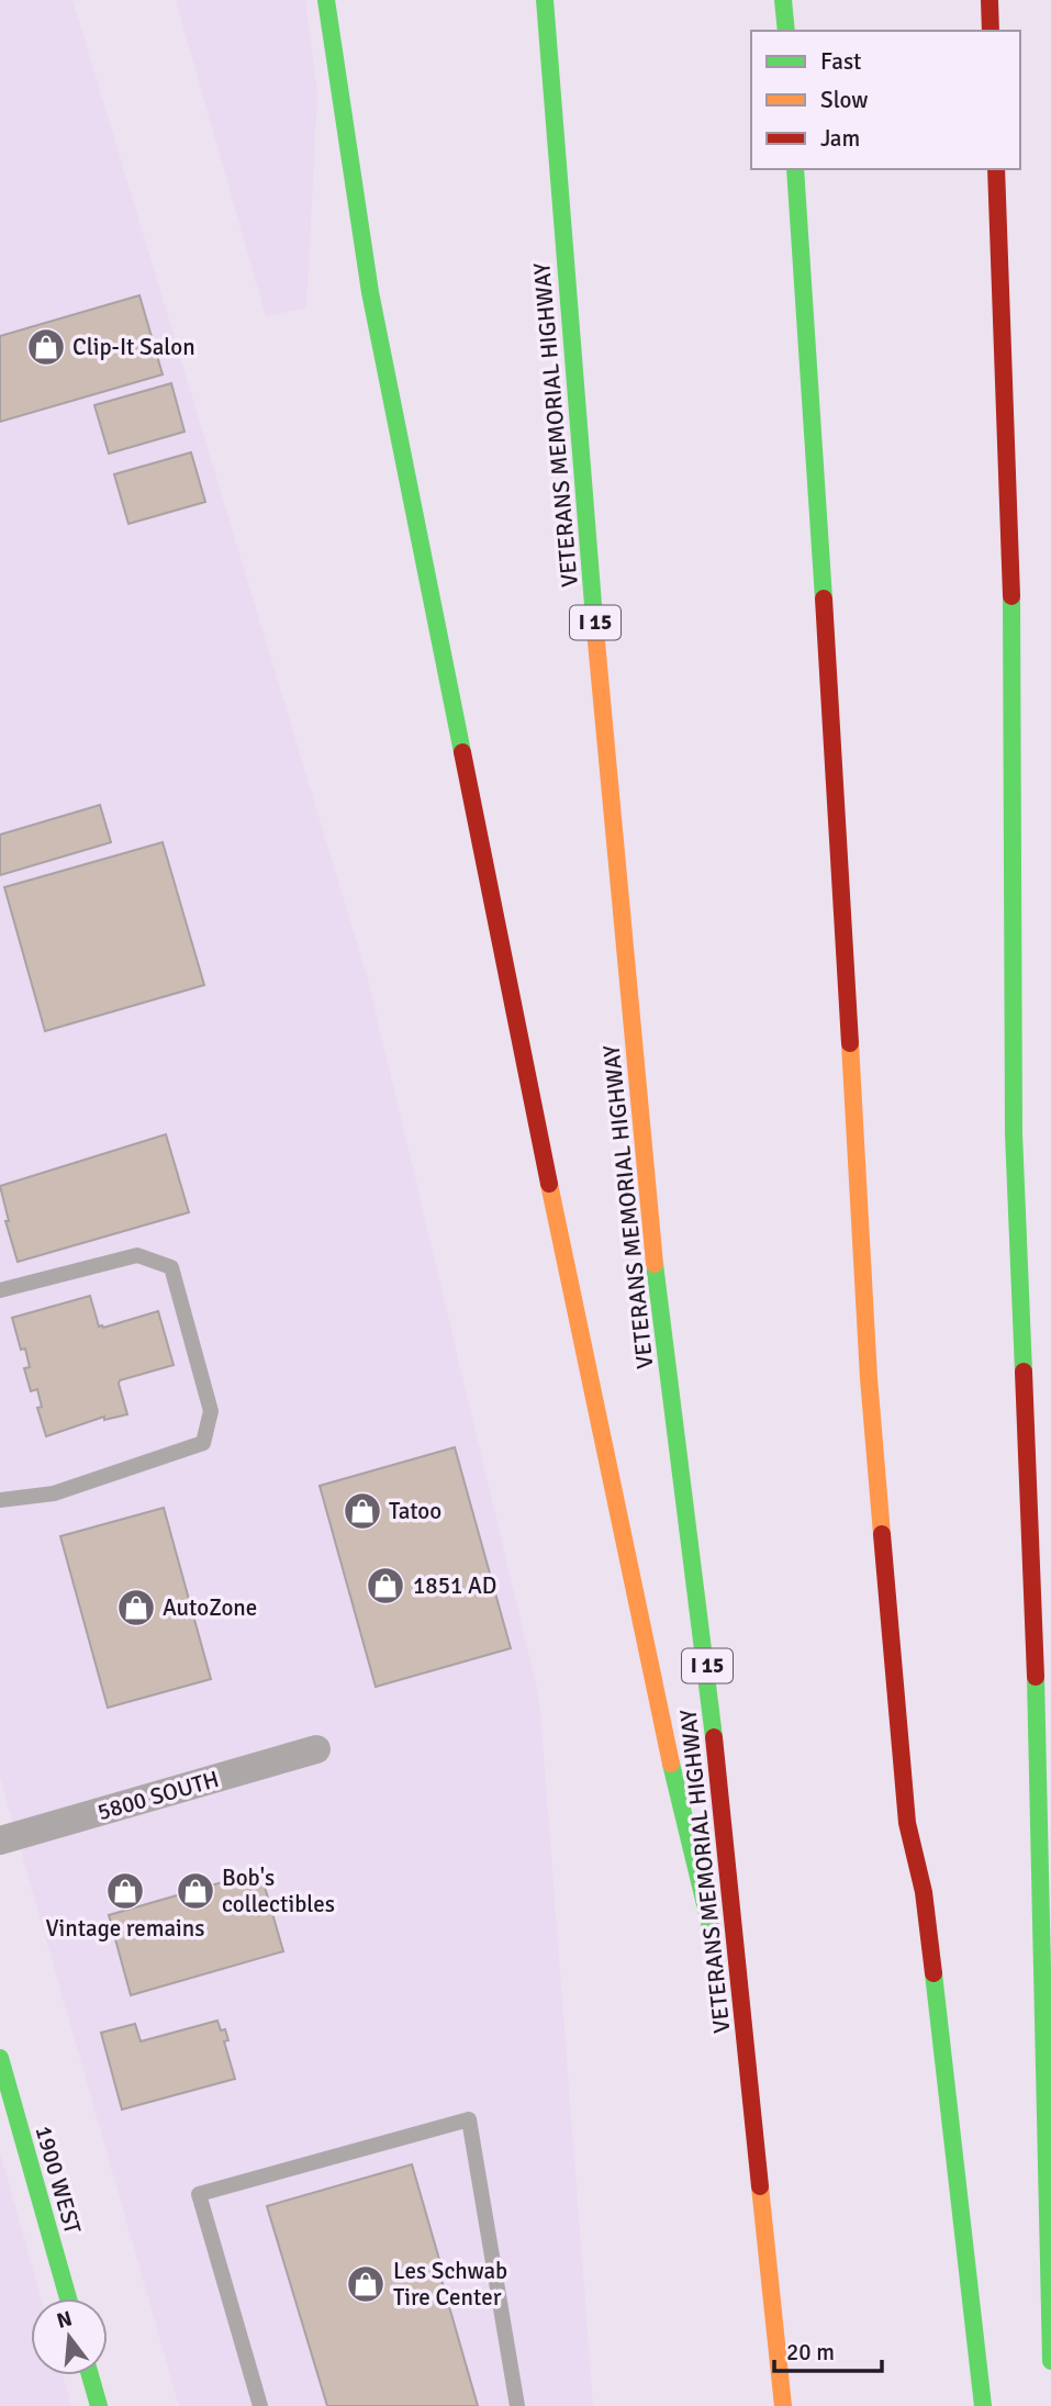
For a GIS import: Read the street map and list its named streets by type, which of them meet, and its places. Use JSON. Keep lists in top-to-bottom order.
{
  "streets": {
    "main road": ["VETERANS MEMORIAL HIGHWAY", "I 15", "1900 WEST"],
    "street": ["5800 SOUTH"]
  },
  "places": {
    "shop": [
      "Clip-It Salon",
      "Tatoo",
      "1851 AD",
      "AutoZone",
      "Vintage remains",
      "Bob's collectibles",
      "Les Schwab Tire Center"
    ]
  },
  "legend": ["Fast", "Slow", "Jam"],
  "scale_bar": "20 m",
  "north": "top"
}
